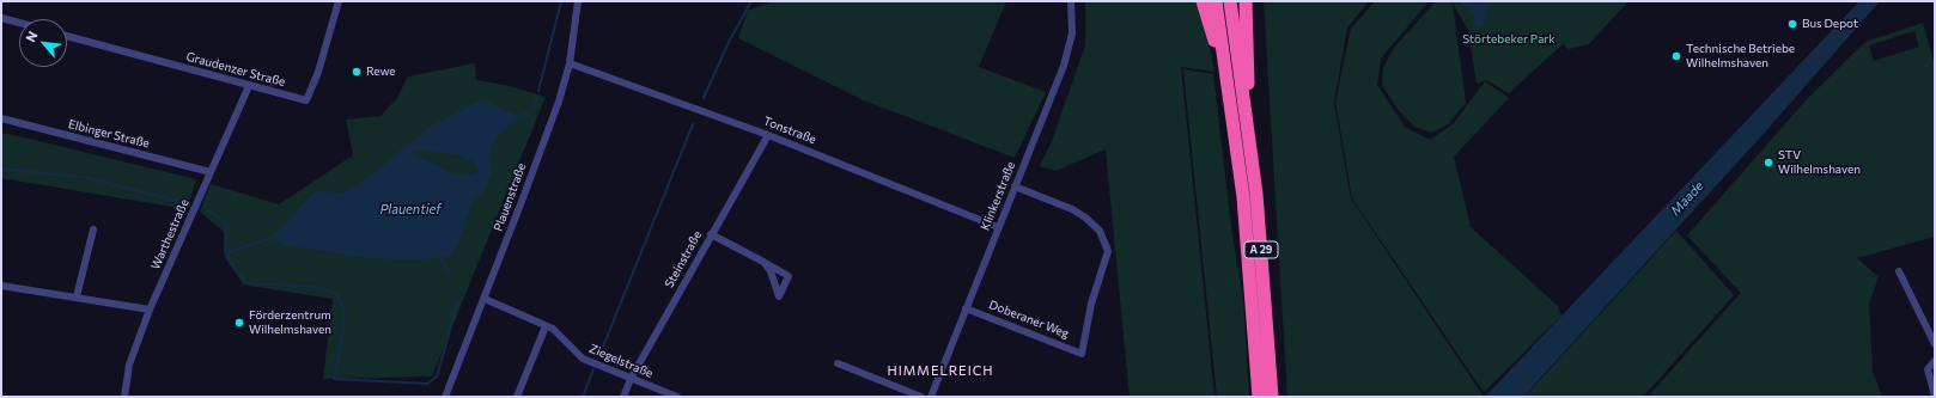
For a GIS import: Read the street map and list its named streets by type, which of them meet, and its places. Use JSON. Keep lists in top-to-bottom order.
{
  "streets": {
    "highway": ["A 29"],
    "street": [
      "Graudenzer Straße",
      "Tonstraße",
      "Elbinger Straße",
      "Klinkerstraße",
      "Plauenstraße",
      "Warthestraße",
      "Steinstraße",
      "Doberaner Weg",
      "Ziegelstraße"
    ]
  },
  "crossings": [
    ["Graudenzer Straße", "Warthestraße"],
    ["Tonstraße", "Klinkerstraße"],
    ["Tonstraße", "Plauenstraße"],
    ["Tonstraße", "Steinstraße"],
    ["Elbinger Straße", "Warthestraße"],
    ["Klinkerstraße", "Doberaner Weg"],
    ["Plauenstraße", "Ziegelstraße"],
    ["Steinstraße", "Ziegelstraße"]
  ],
  "districts": ["HIMMELREICH"],
  "water": ["Maade", "Plauentief"],
  "parks": ["Störtebeker Park"],
  "places": [
    "Bus Depot",
    "Technische Betriebe Wilhelmshaven",
    "Rewe",
    "STV Wilhelmshaven",
    "Förderzentrum Wilhelmshaven"
  ],
  "north": "top left"
}
